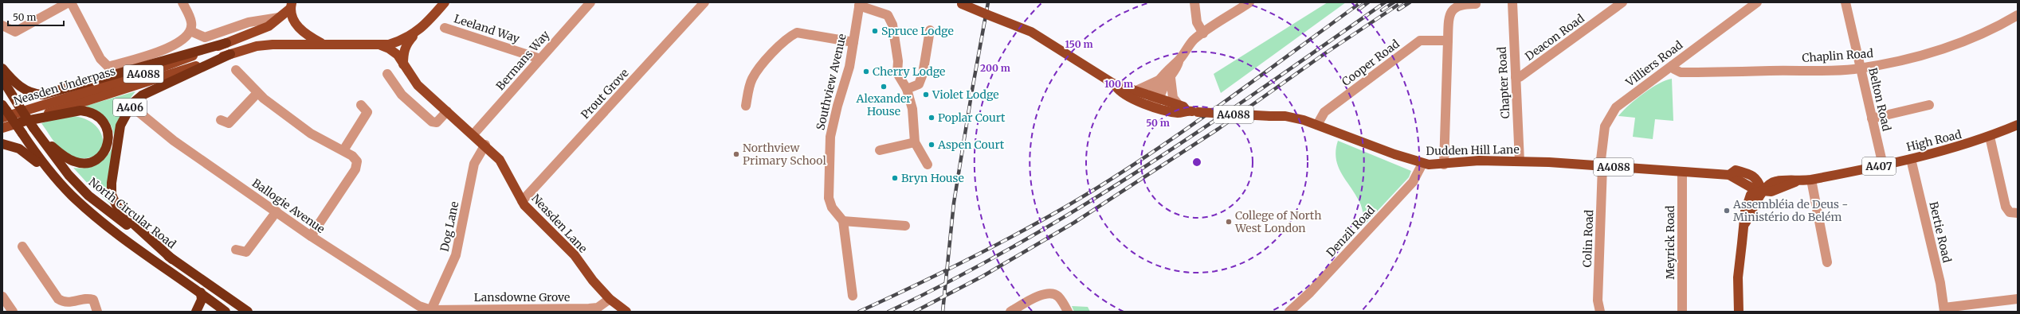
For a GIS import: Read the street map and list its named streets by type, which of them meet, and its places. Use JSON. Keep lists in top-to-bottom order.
{
  "streets": {
    "highway": ["A406", "North Circular Road"],
    "main road": [
      "A4088",
      "Neasden Underpass",
      "High Road",
      "Dudden Hill Lane",
      "A407",
      "Neasden Lane"
    ],
    "street": [
      "Leeland Way",
      "Deacon Road",
      "Chaplin Road",
      "Bermans Way",
      "Cooper Road",
      "Villiers Road",
      "Southview Avenue",
      "Chapter Road",
      "Prout Grove",
      "Belton Road",
      "Ballogie Avenue",
      "Dog Lane",
      "Denzil Road",
      "Bertie Road",
      "Colin Road",
      "Meyrick Road",
      "Lansdowne Grove"
    ]
  },
  "crossings": [
    ["Leeland Way", "Bermans Way"],
    ["Deacon Road", "Chapter Road"],
    ["Chaplin Road", "Villiers Road"],
    ["Chaplin Road", "Belton Road"],
    ["Bermans Way", "Neasden Lane"],
    ["Cooper Road", "Dudden Hill Lane"],
    ["Villiers Road", "Dudden Hill Lane"],
    ["Villiers Road", "Colin Road"],
    ["A4088", "Neasden Underpass"],
    ["A4088", "Neasden Lane"],
    ["Chapter Road", "Dudden Hill Lane"],
    ["Neasden Underpass", "A406"],
    ["Prout Grove", "Neasden Lane"],
    ["Belton Road", "High Road"],
    ["A406", "North Circular Road"],
    ["High Road", "Dudden Hill Lane"],
    ["High Road", "Bertie Road"],
    ["Dudden Hill Lane", "Denzil Road"],
    ["Dudden Hill Lane", "Colin Road"],
    ["Dudden Hill Lane", "Meyrick Road"],
    ["Ballogie Avenue", "Dog Lane"],
    ["Ballogie Avenue", "Lansdowne Grove"],
    ["Neasden Lane", "Dog Lane"],
    ["Neasden Lane", "Lansdowne Grove"],
    ["Dog Lane", "Lansdowne Grove"]
  ],
  "places": [
    "Spruce Lodge",
    "Cherry Lodge",
    "Alexander House",
    "Violet Lodge",
    "Poplar Court",
    "Aspen Court",
    "Northview Primary School",
    "Bryn House",
    "Assembléia de Deus - Ministério do Belém",
    "College of North West London"
  ],
  "scale_bar": "50 m",
  "rings": [
    "150 m",
    "200 m",
    "100 m",
    "50 m"
  ]
}
